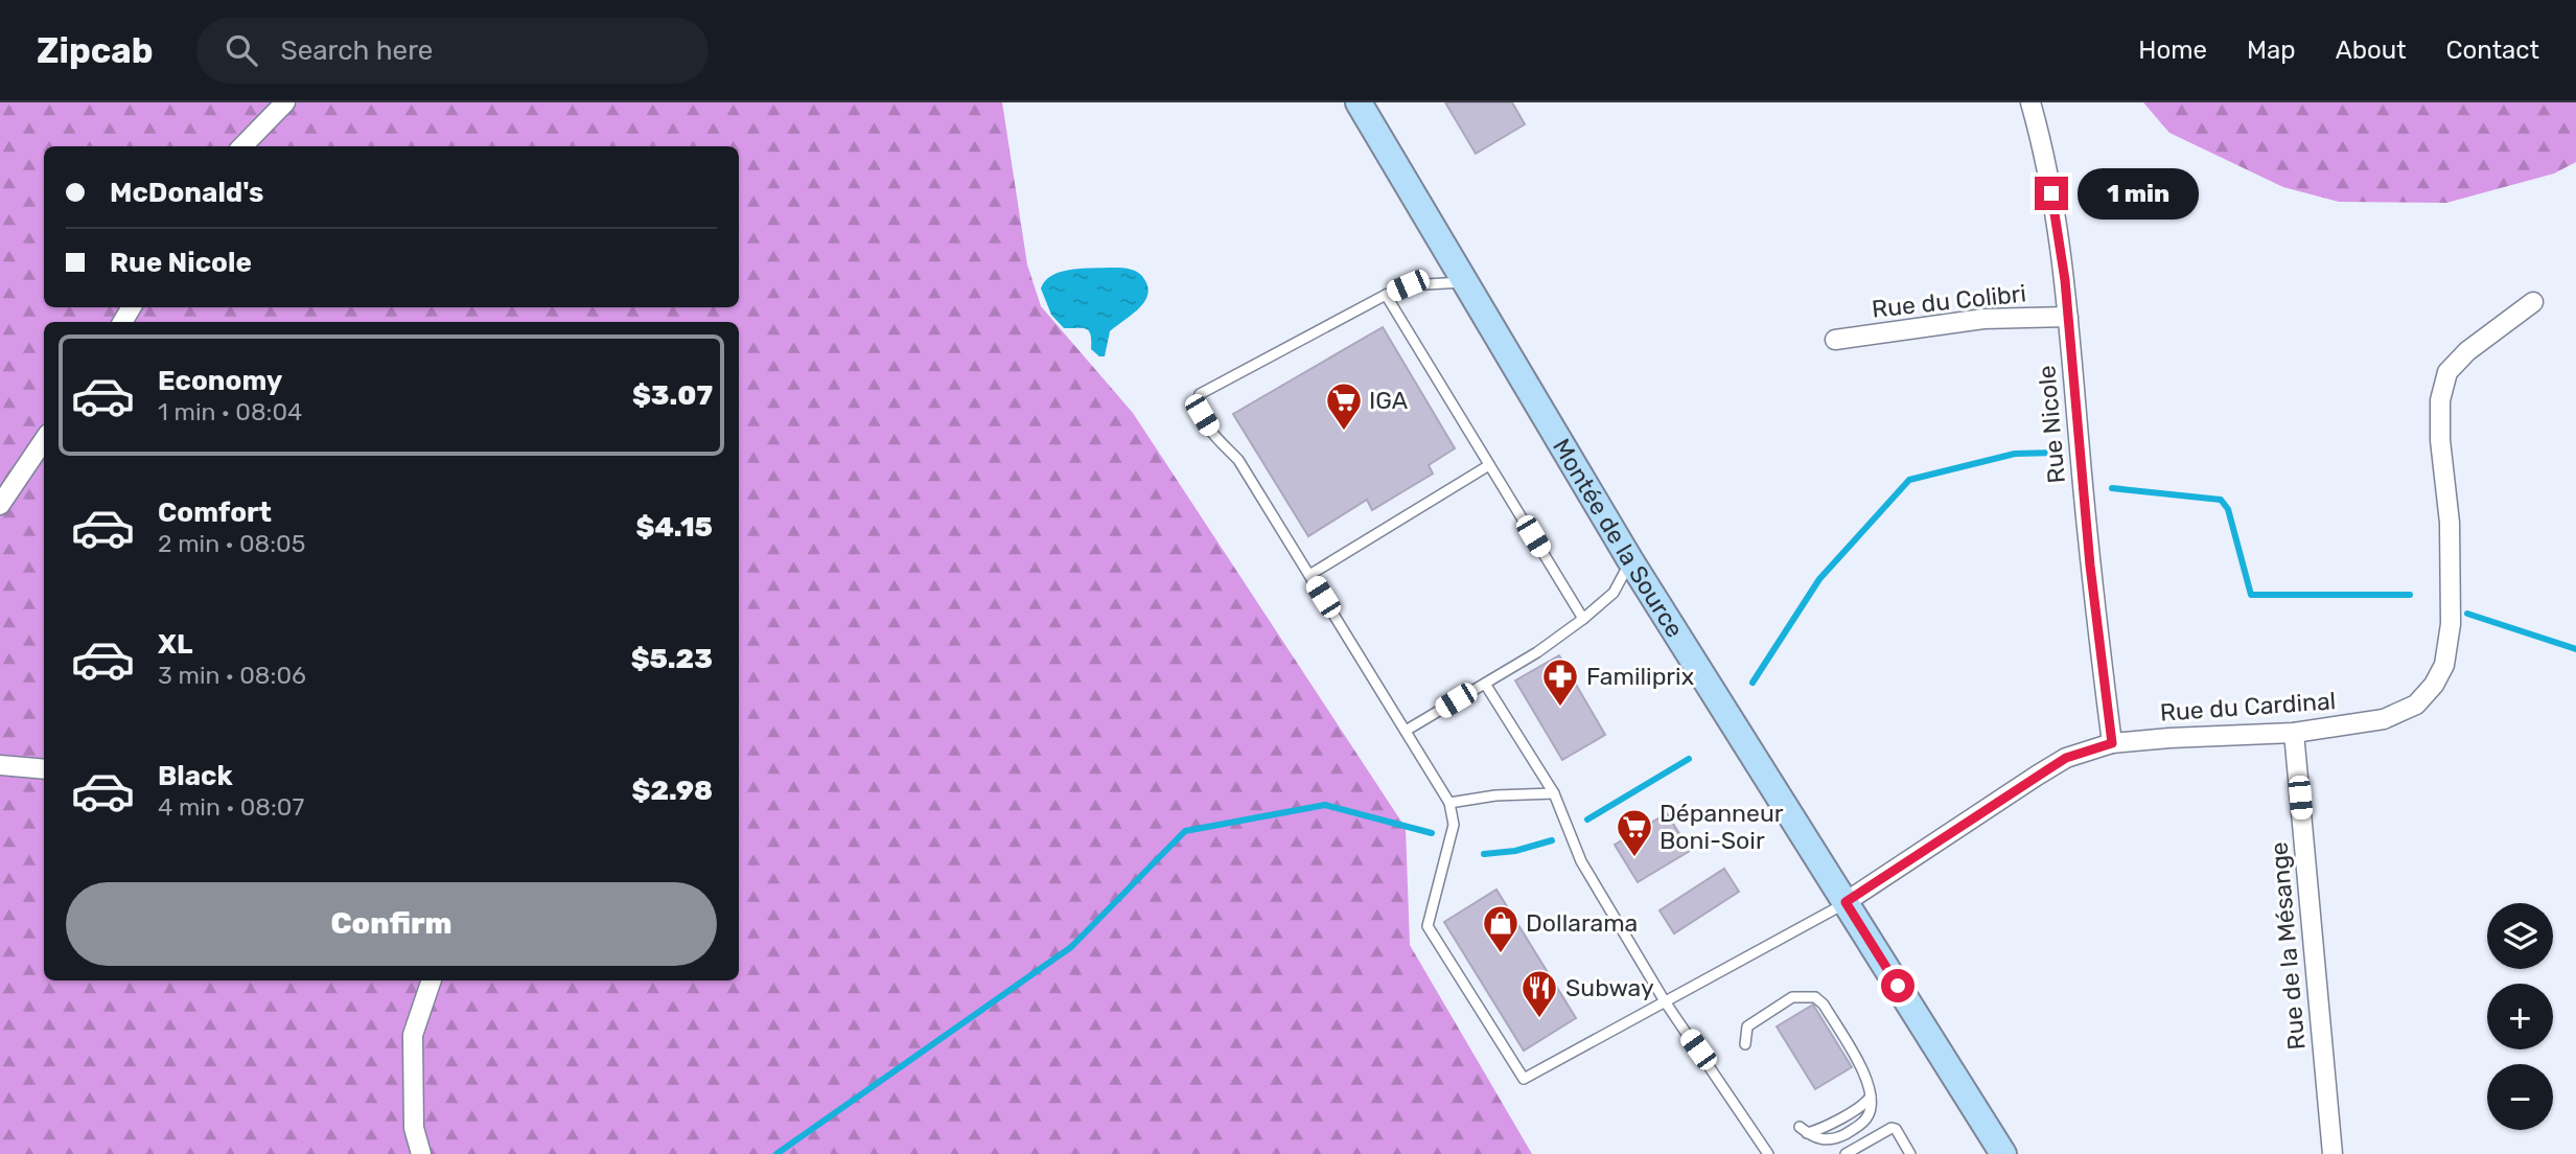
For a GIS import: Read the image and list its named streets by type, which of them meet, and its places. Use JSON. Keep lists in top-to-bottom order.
{
  "streets": {
    "main road": ["Montée de la Source"],
    "street": [
      "Rue du Colibri",
      "Rue Nicole",
      "Rue du Cardinal",
      "Rue de la Mésange"
    ]
  },
  "crossings": [
    ["Rue du Colibri", "Rue Nicole"],
    ["Rue Nicole", "Rue du Cardinal"],
    ["Montée de la Source", "Rue du Cardinal"],
    ["Rue du Cardinal", "Rue de la Mésange"]
  ],
  "places": {
    "supermarket": ["IGA", "Dépanneur Boni-Soir"],
    "pharmacy": ["Familiprix"],
    "shop": ["Dollarama"],
    "restaurant": ["Subway"]
  },
  "page": {
    "header": "Zipcab",
    "search": "Search here",
    "nav": [
      "Home",
      "Map",
      "About",
      "Contact"
    ],
    "banner": ["McDonald's", "Rue Nicole"],
    "bubble": "1 min",
    "list": [
      {
        "name": "Economy",
        "note": "1 min · 08:04",
        "value": "$3.07"
      },
      {
        "name": "Comfort",
        "note": "2 min · 08:05",
        "value": "$4.15"
      },
      {
        "name": "XL",
        "note": "3 min · 08:06",
        "value": "$5.23"
      },
      {
        "name": "Black",
        "note": "4 min · 08:07",
        "value": "$2.98"
      }
    ],
    "buttons": "Confirm",
    "map_buttons": ["+", "−"]
  }
}
